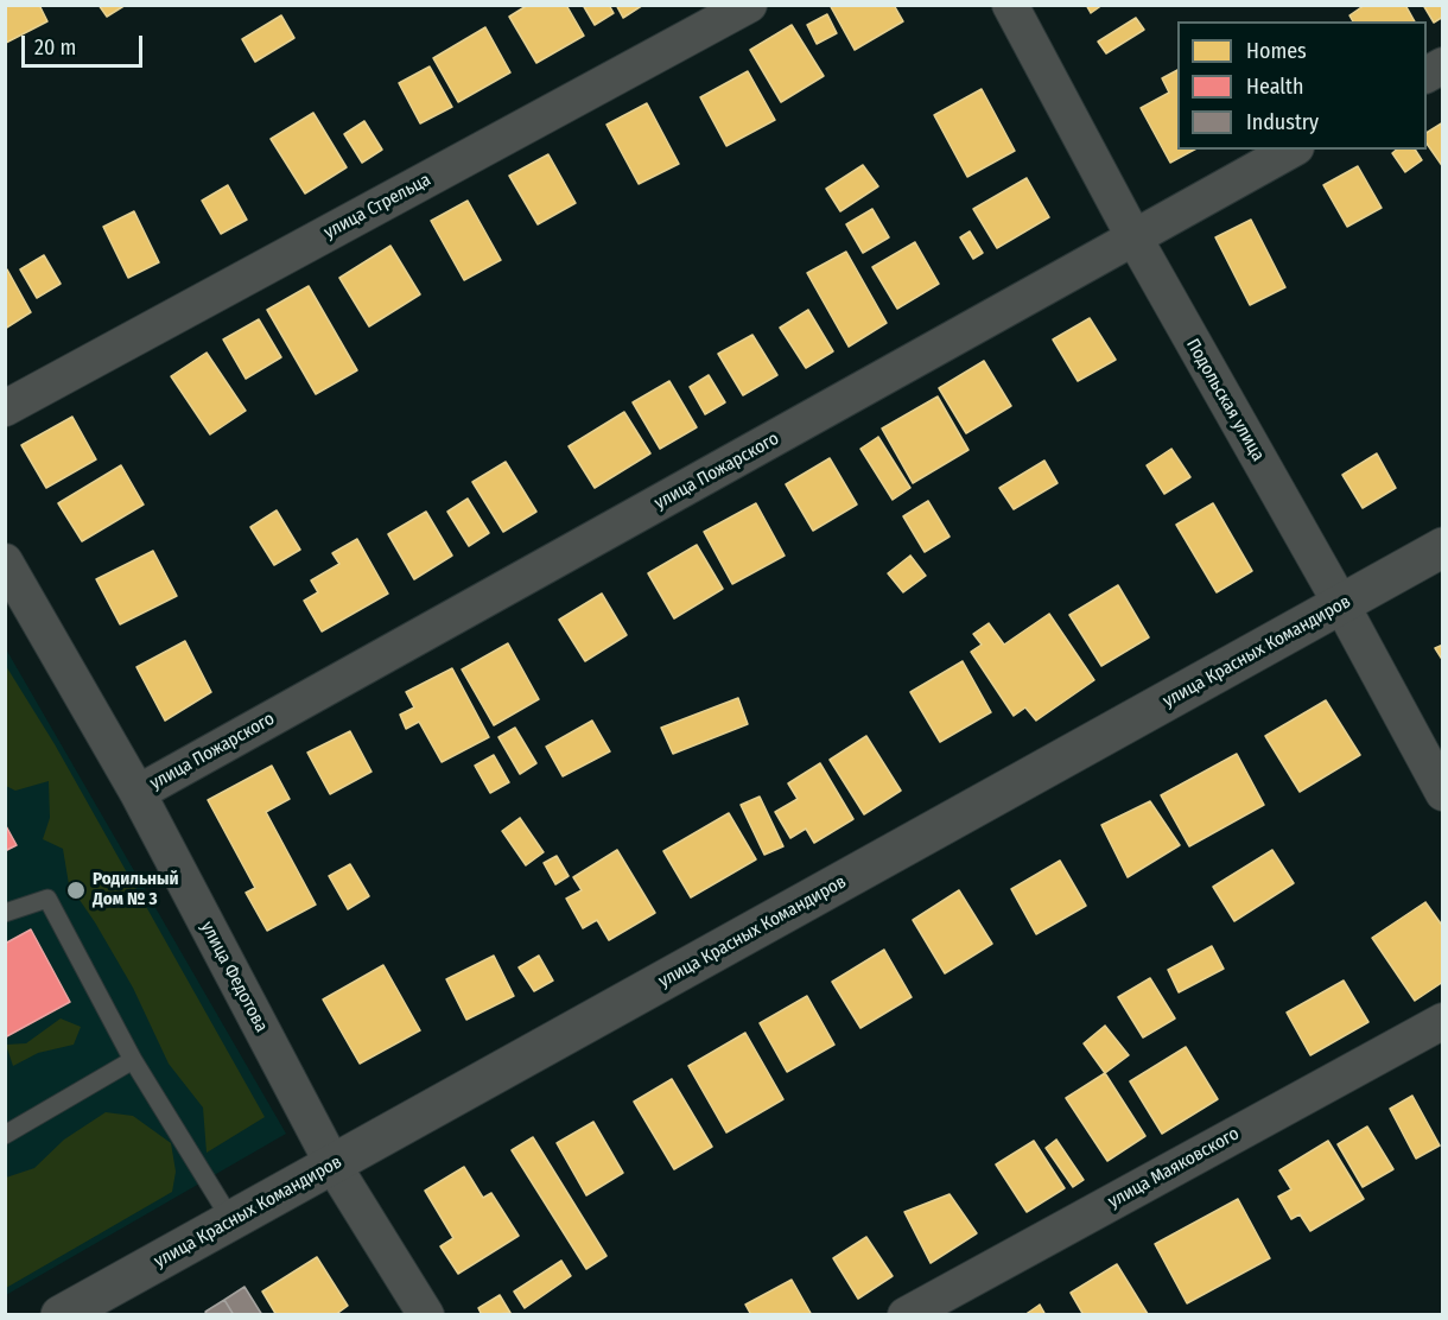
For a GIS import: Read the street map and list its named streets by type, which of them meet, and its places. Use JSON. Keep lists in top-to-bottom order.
{
  "streets": {
    "street": [
      "улица Стрельца",
      "Подольская улица",
      "улица Пожарского",
      "улица Красных Командиров",
      "улица Федотова",
      "улица Маяковского"
    ]
  },
  "crossings": [
    ["Подольская улица", "улица Пожарского"],
    ["Подольская улица", "улица Красных Командиров"],
    ["улица Пожарского", "улица Федотова"],
    ["улица Красных Командиров", "улица Федотова"]
  ],
  "places": ["Родильный Дом № 3"],
  "legend": ["Homes", "Health", "Industry"],
  "scale_bar": "20 m"
}
